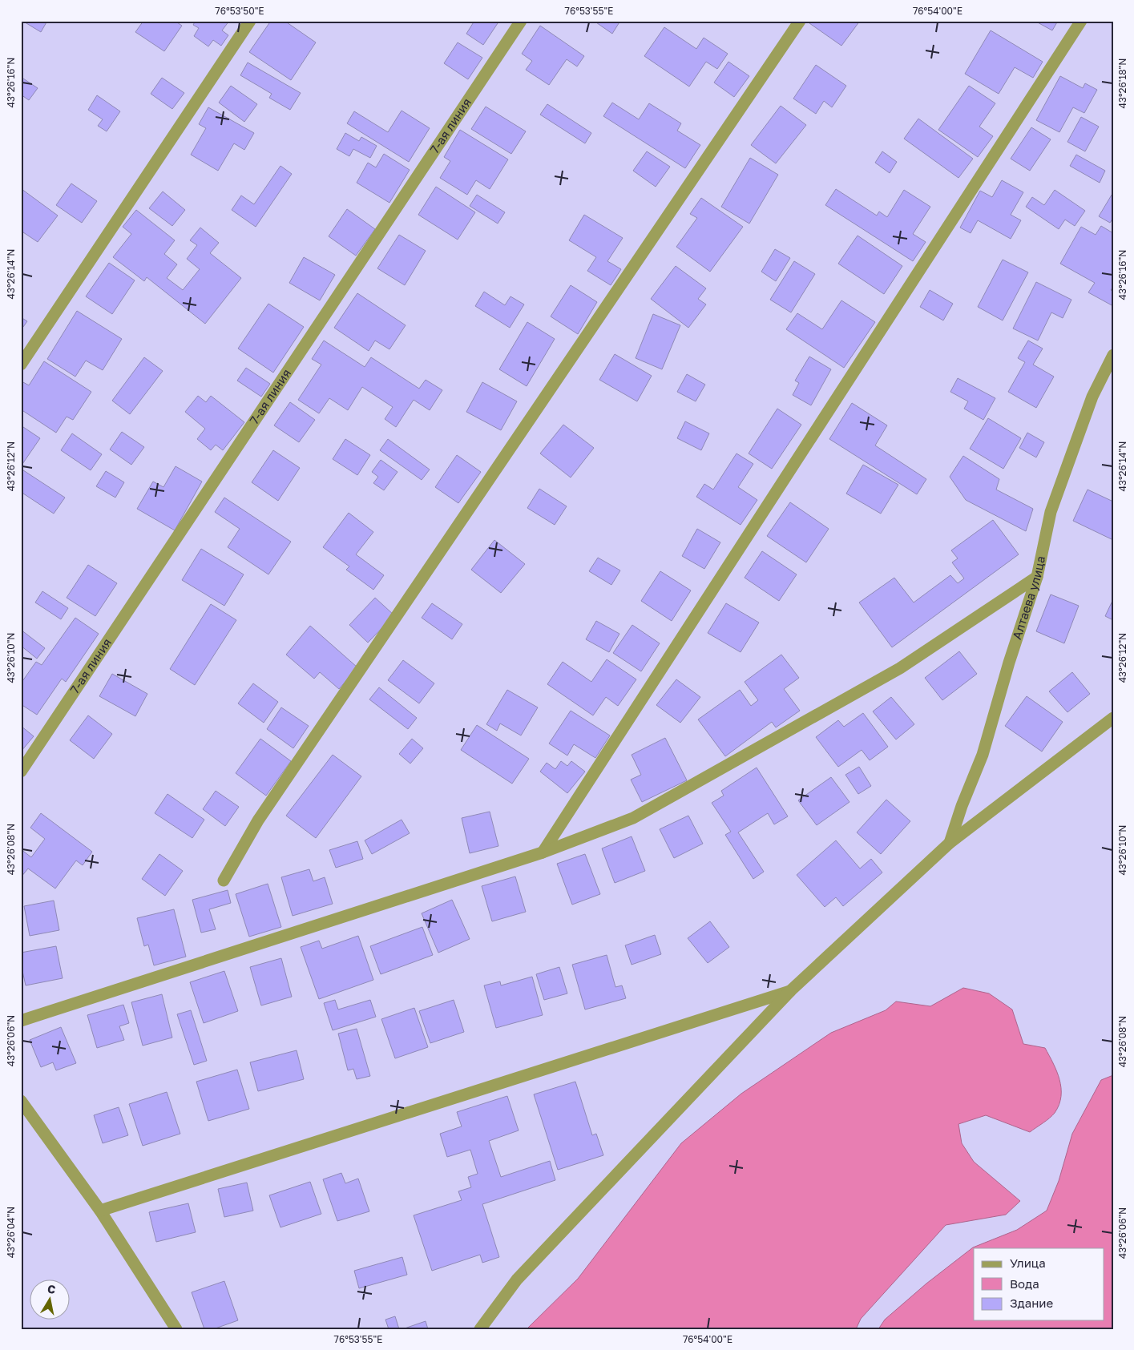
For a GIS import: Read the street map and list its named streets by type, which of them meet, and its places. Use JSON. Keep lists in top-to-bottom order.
{
  "streets": {
    "street": ["7-ая линия", "Алтаева улица"]
  },
  "legend": ["Улица", "Вода", "Здание"],
  "north": "top",
  "coordinates": [
    "76°53'50\"E",
    "76°53'55\"E",
    "76°54'00\"E",
    "43°26'16\"N",
    "43°26'18\"N",
    "43°26'14\"N",
    "43°26'12\"N",
    "43°26'10\"N",
    "43°26'08\"N",
    "43°26'06\"N",
    "43°26'04\"N"
  ]
}
